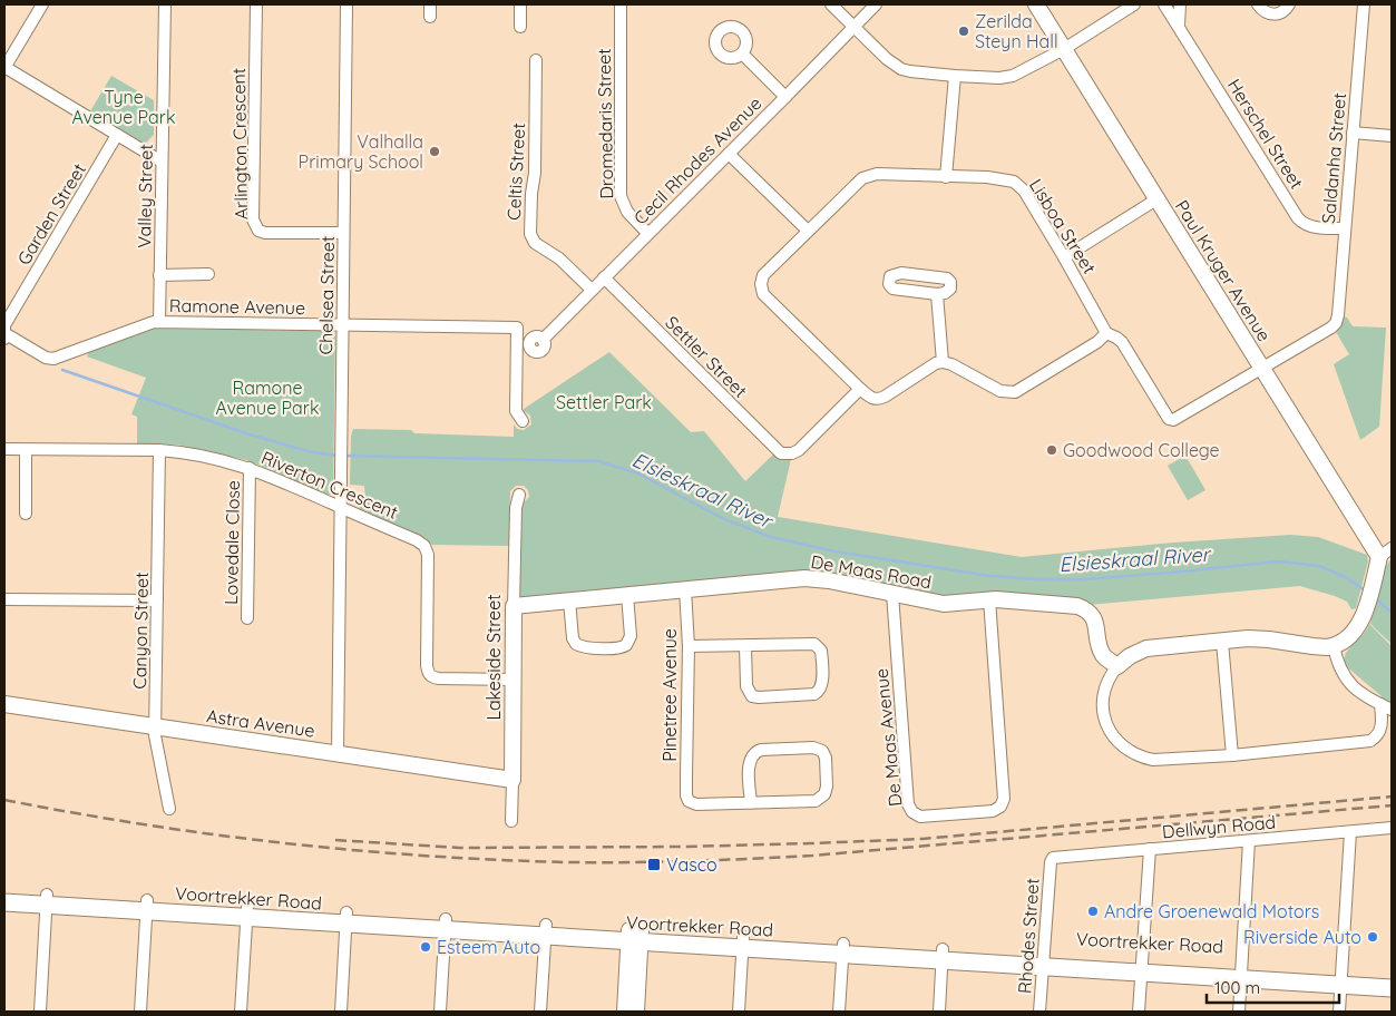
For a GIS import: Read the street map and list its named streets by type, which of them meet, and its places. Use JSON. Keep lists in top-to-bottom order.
{
  "streets": {
    "main road": ["Voortrekker Road"],
    "street": [
      "Dromedaris Street",
      "Herschel Street",
      "Arlington Crescent",
      "Saldanha Street",
      "Cecil Rhodes Avenue",
      "Celtis Street",
      "Valley Street",
      "Garden Street",
      "Lisboa Street",
      "Paul Kruger Avenue",
      "Chelsea Street",
      "Ramone Avenue",
      "Settler Street",
      "Riverton Crescent",
      "Lovedale Close",
      "De Maas Road",
      "Canyon Street",
      "Lakeside Street",
      "Pinetree Avenue",
      "Astra Avenue",
      "De Maas Avenue",
      "Dellwyn Road",
      "Rhodes Street"
    ]
  },
  "crossings": [
    ["Dromedaris Street", "Cecil Rhodes Avenue"],
    ["Herschel Street", "Saldanha Street"],
    ["Arlington Crescent", "Chelsea Street"],
    ["Saldanha Street", "Lisboa Street"],
    ["Saldanha Street", "Paul Kruger Avenue"],
    ["Cecil Rhodes Avenue", "Celtis Street"],
    ["Cecil Rhodes Avenue", "Settler Street"],
    ["Valley Street", "Ramone Avenue"],
    ["Garden Street", "Ramone Avenue"],
    ["Lisboa Street", "Paul Kruger Avenue"],
    ["Lisboa Street", "Settler Street"],
    ["Chelsea Street", "Ramone Avenue"],
    ["Chelsea Street", "Riverton Crescent"],
    ["Chelsea Street", "Astra Avenue"],
    ["Riverton Crescent", "Lovedale Close"],
    ["Riverton Crescent", "Canyon Street"],
    ["Riverton Crescent", "Lakeside Street"],
    ["De Maas Road", "Lakeside Street"],
    ["De Maas Road", "Pinetree Avenue"],
    ["De Maas Road", "De Maas Avenue"],
    ["Canyon Street", "Astra Avenue"],
    ["Lakeside Street", "Astra Avenue"],
    ["Dellwyn Road", "Rhodes Street"],
    ["Voortrekker Road", "Rhodes Street"]
  ],
  "water": ["Elsieskraal River"],
  "parks": ["Tyne Avenue Park", "Ramone Avenue Park", "Settler Park"],
  "places": {
    "other": [
      "Zerilda Steyn Hall",
      "Valhalla Primary School",
      "Goodwood College",
      "Andre Groenewald Motors",
      "Riverside Auto",
      "Esteem Auto"
    ],
    "transit": ["Vasco"]
  },
  "scale_bar": "100 m"
}
